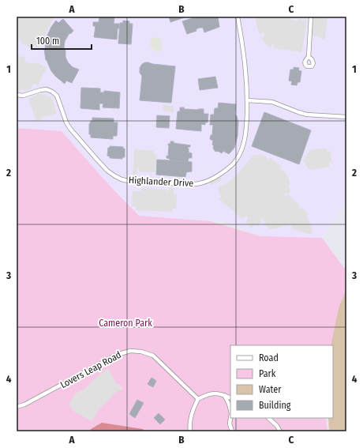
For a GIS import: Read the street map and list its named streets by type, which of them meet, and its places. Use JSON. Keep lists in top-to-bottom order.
{
  "streets": {
    "street": ["Highlander Drive", "Lovers Leap Road"]
  },
  "parks": ["Cameron Park"],
  "legend": [
    "Road",
    "Park",
    "Water",
    "Building"
  ],
  "scale_bar": "100 m",
  "grid": {
    "columns": ["A", "B", "C"],
    "rows": [
      "1",
      "2",
      "3",
      "4"
    ]
  }
}
